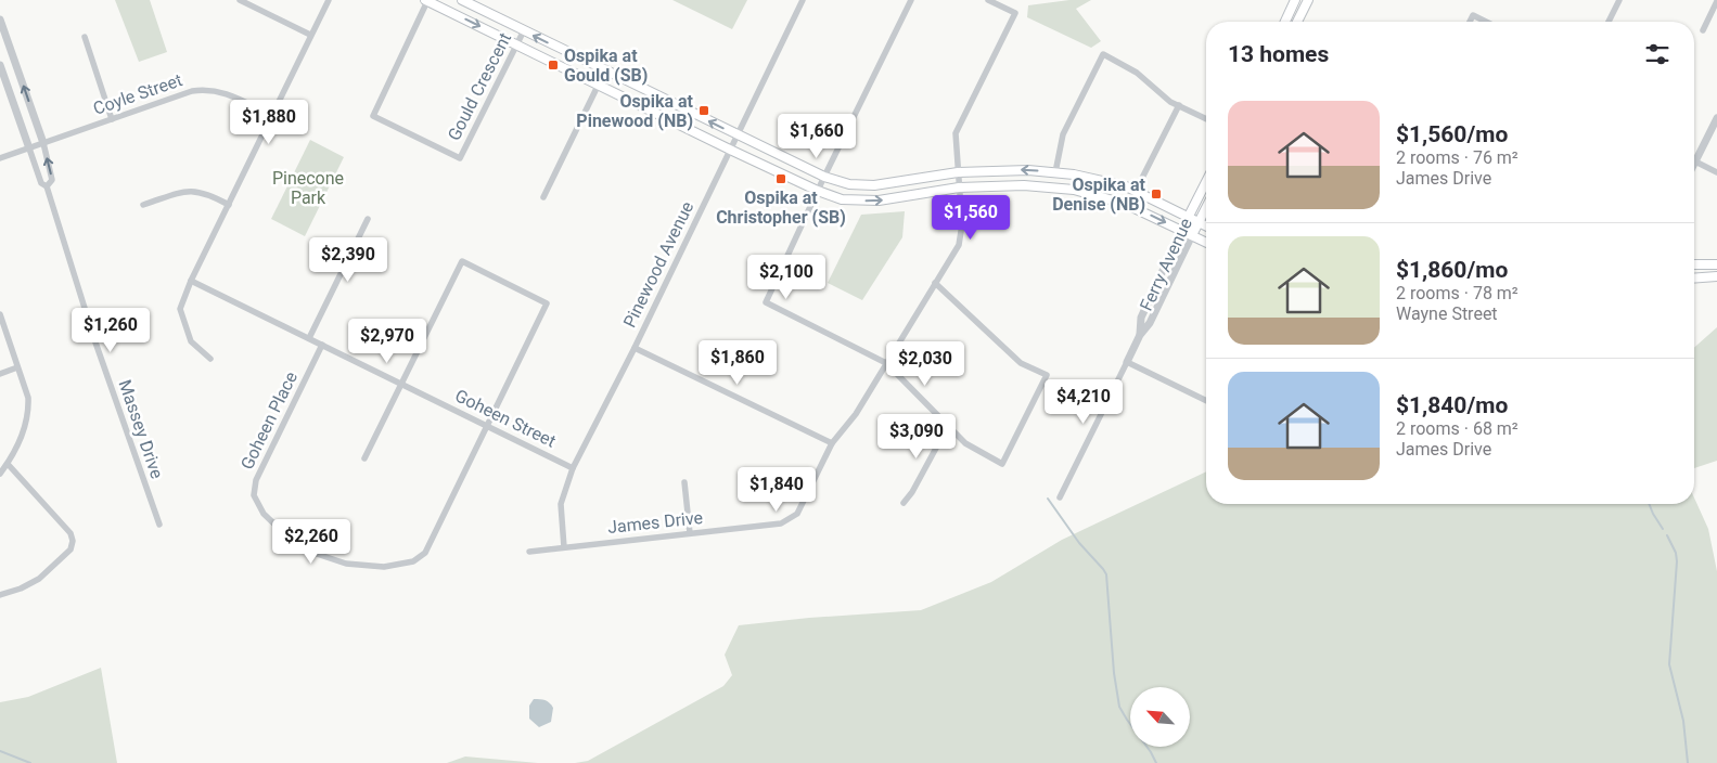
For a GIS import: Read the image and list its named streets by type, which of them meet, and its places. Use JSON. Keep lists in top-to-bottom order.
{
  "streets": {
    "main road": ["Ferry Avenue"],
    "street": [
      "Gould Crescent",
      "Coyle Street",
      "Pinewood Avenue",
      "Goheen Street",
      "Goheen Place",
      "Massey Drive",
      "James Drive"
    ]
  },
  "crossings": [
    ["Coyle Street", "Massey Drive"],
    ["Pinewood Avenue", "Goheen Street"],
    ["Pinewood Avenue", "James Drive"],
    ["Goheen Street", "Goheen Place"]
  ],
  "parks": ["Pinecone Park"],
  "places": {
    "transit": [
      "Ospika at Gould (SB)",
      "Ospika at Pinewood (NB)",
      "Ospika at Christopher (SB)",
      "Ospika at Denise (NB)"
    ]
  },
  "north": "top left",
  "page": {
    "heading": "13 homes",
    "list": [
      {
        "name": "$1,560/mo",
        "note": "2 rooms · 76 m² · James Drive"
      },
      {
        "name": "$1,860/mo",
        "note": "2 rooms · 78 m² · Wayne Street"
      },
      {
        "name": "$1,840/mo",
        "note": "2 rooms · 68 m² · James Drive"
      }
    ],
    "price": [
      "$1,880",
      "$1,660",
      "$1,560",
      "$2,390",
      "$2,100",
      "$1,260",
      "$2,970",
      "$1,860",
      "$2,030",
      "$4,210",
      "$3,090",
      "$1,840",
      "$2,260"
    ]
  }
}
